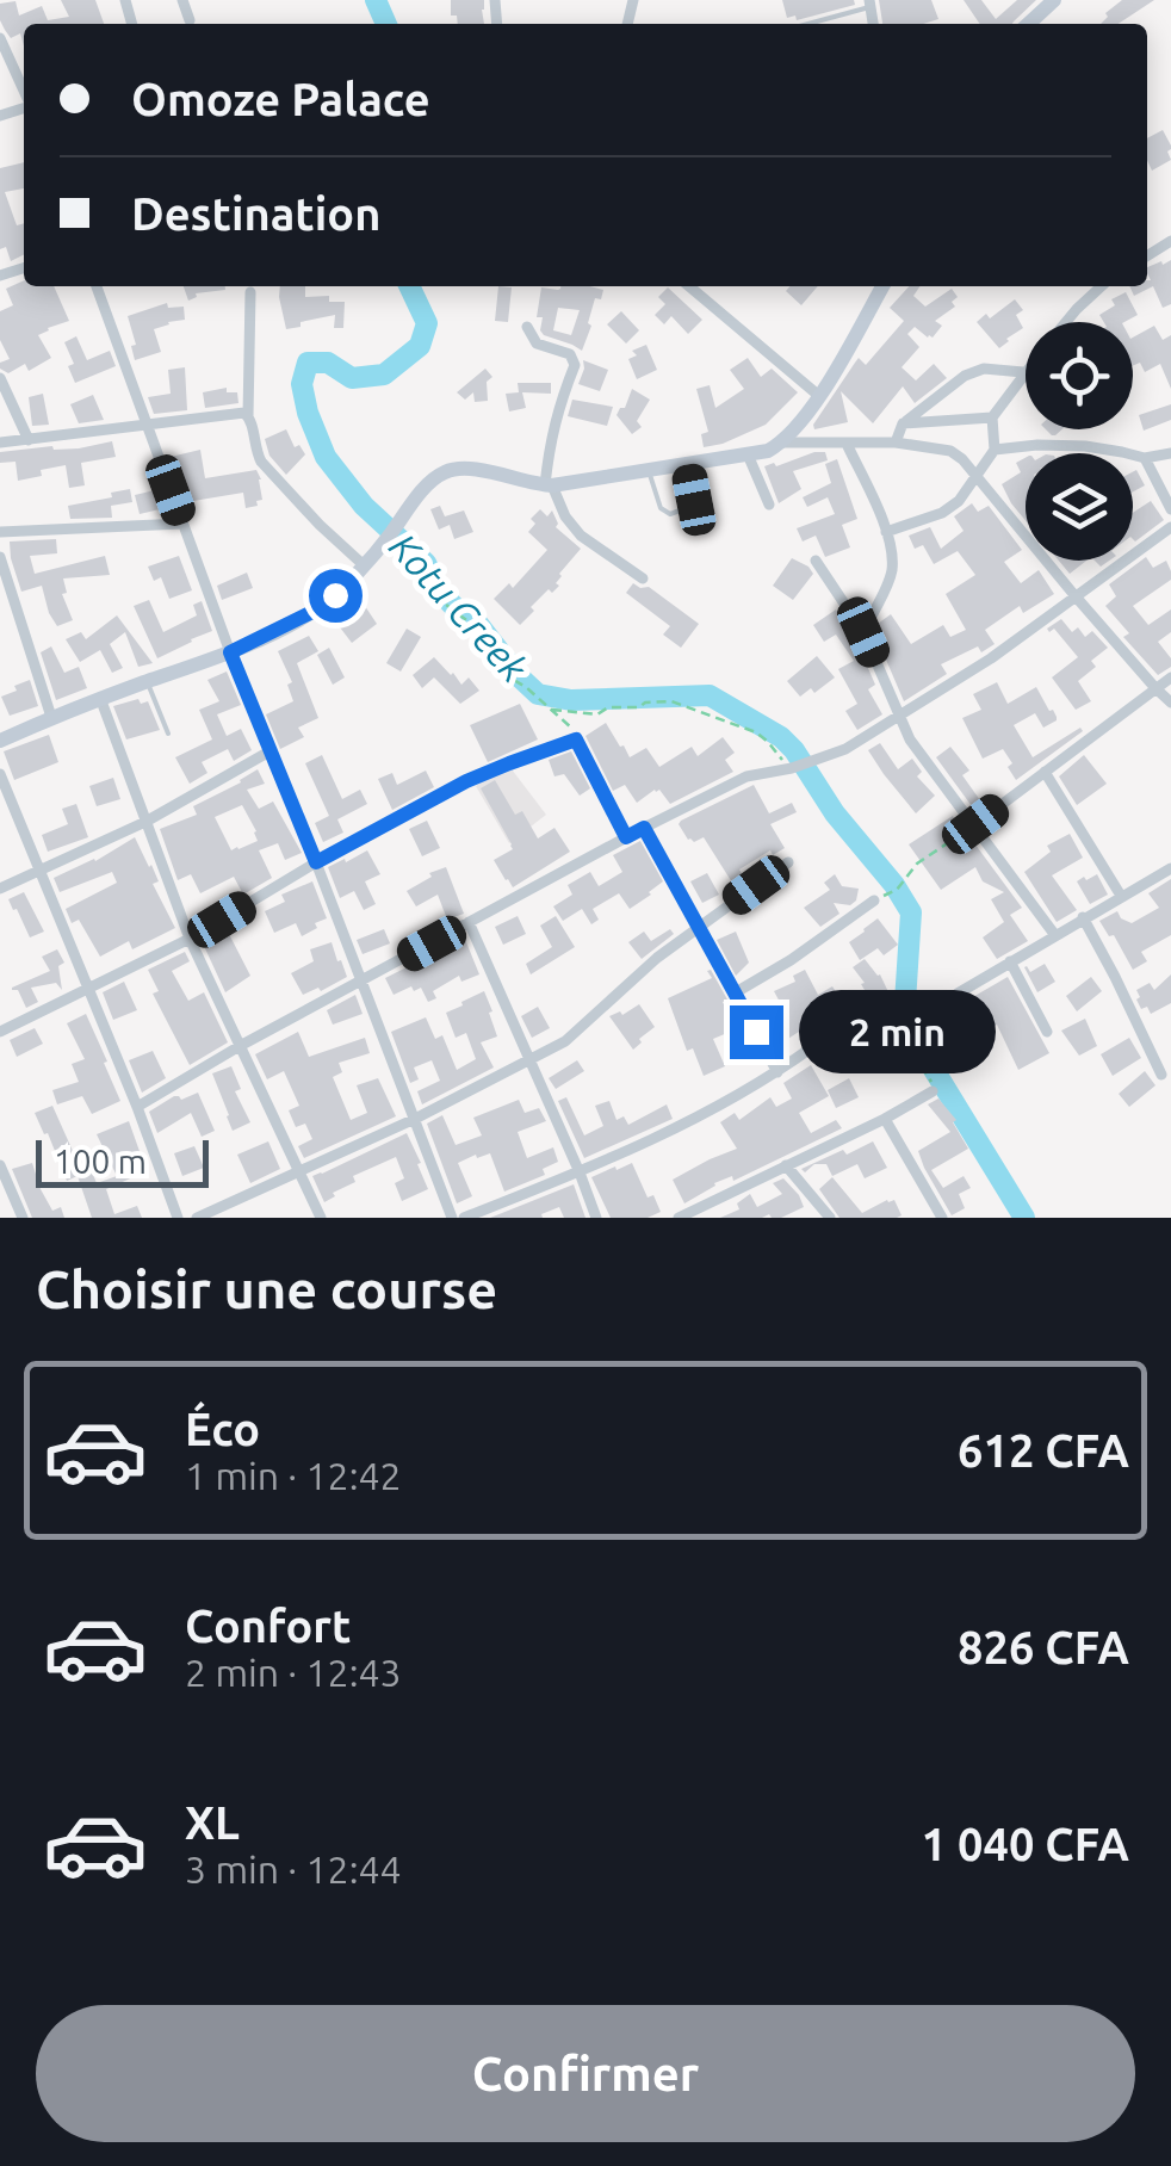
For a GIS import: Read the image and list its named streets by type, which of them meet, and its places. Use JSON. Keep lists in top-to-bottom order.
{
  "water": ["Kotu Creek"],
  "scale_bar": "100 m",
  "page": {
    "banner": ["Omoze Palace", "Destination"],
    "bubble": "2 min",
    "scale": "100 m",
    "heading": "Choisir une course",
    "list": [
      {
        "name": "Éco",
        "note": "1 min · 12:42",
        "value": "612 CFA"
      },
      {
        "name": "Confort",
        "note": "2 min · 12:43",
        "value": "826 CFA"
      },
      {
        "name": "XL",
        "note": "3 min · 12:44",
        "value": "1 040 CFA"
      }
    ],
    "buttons": "Confirmer"
  }
}
